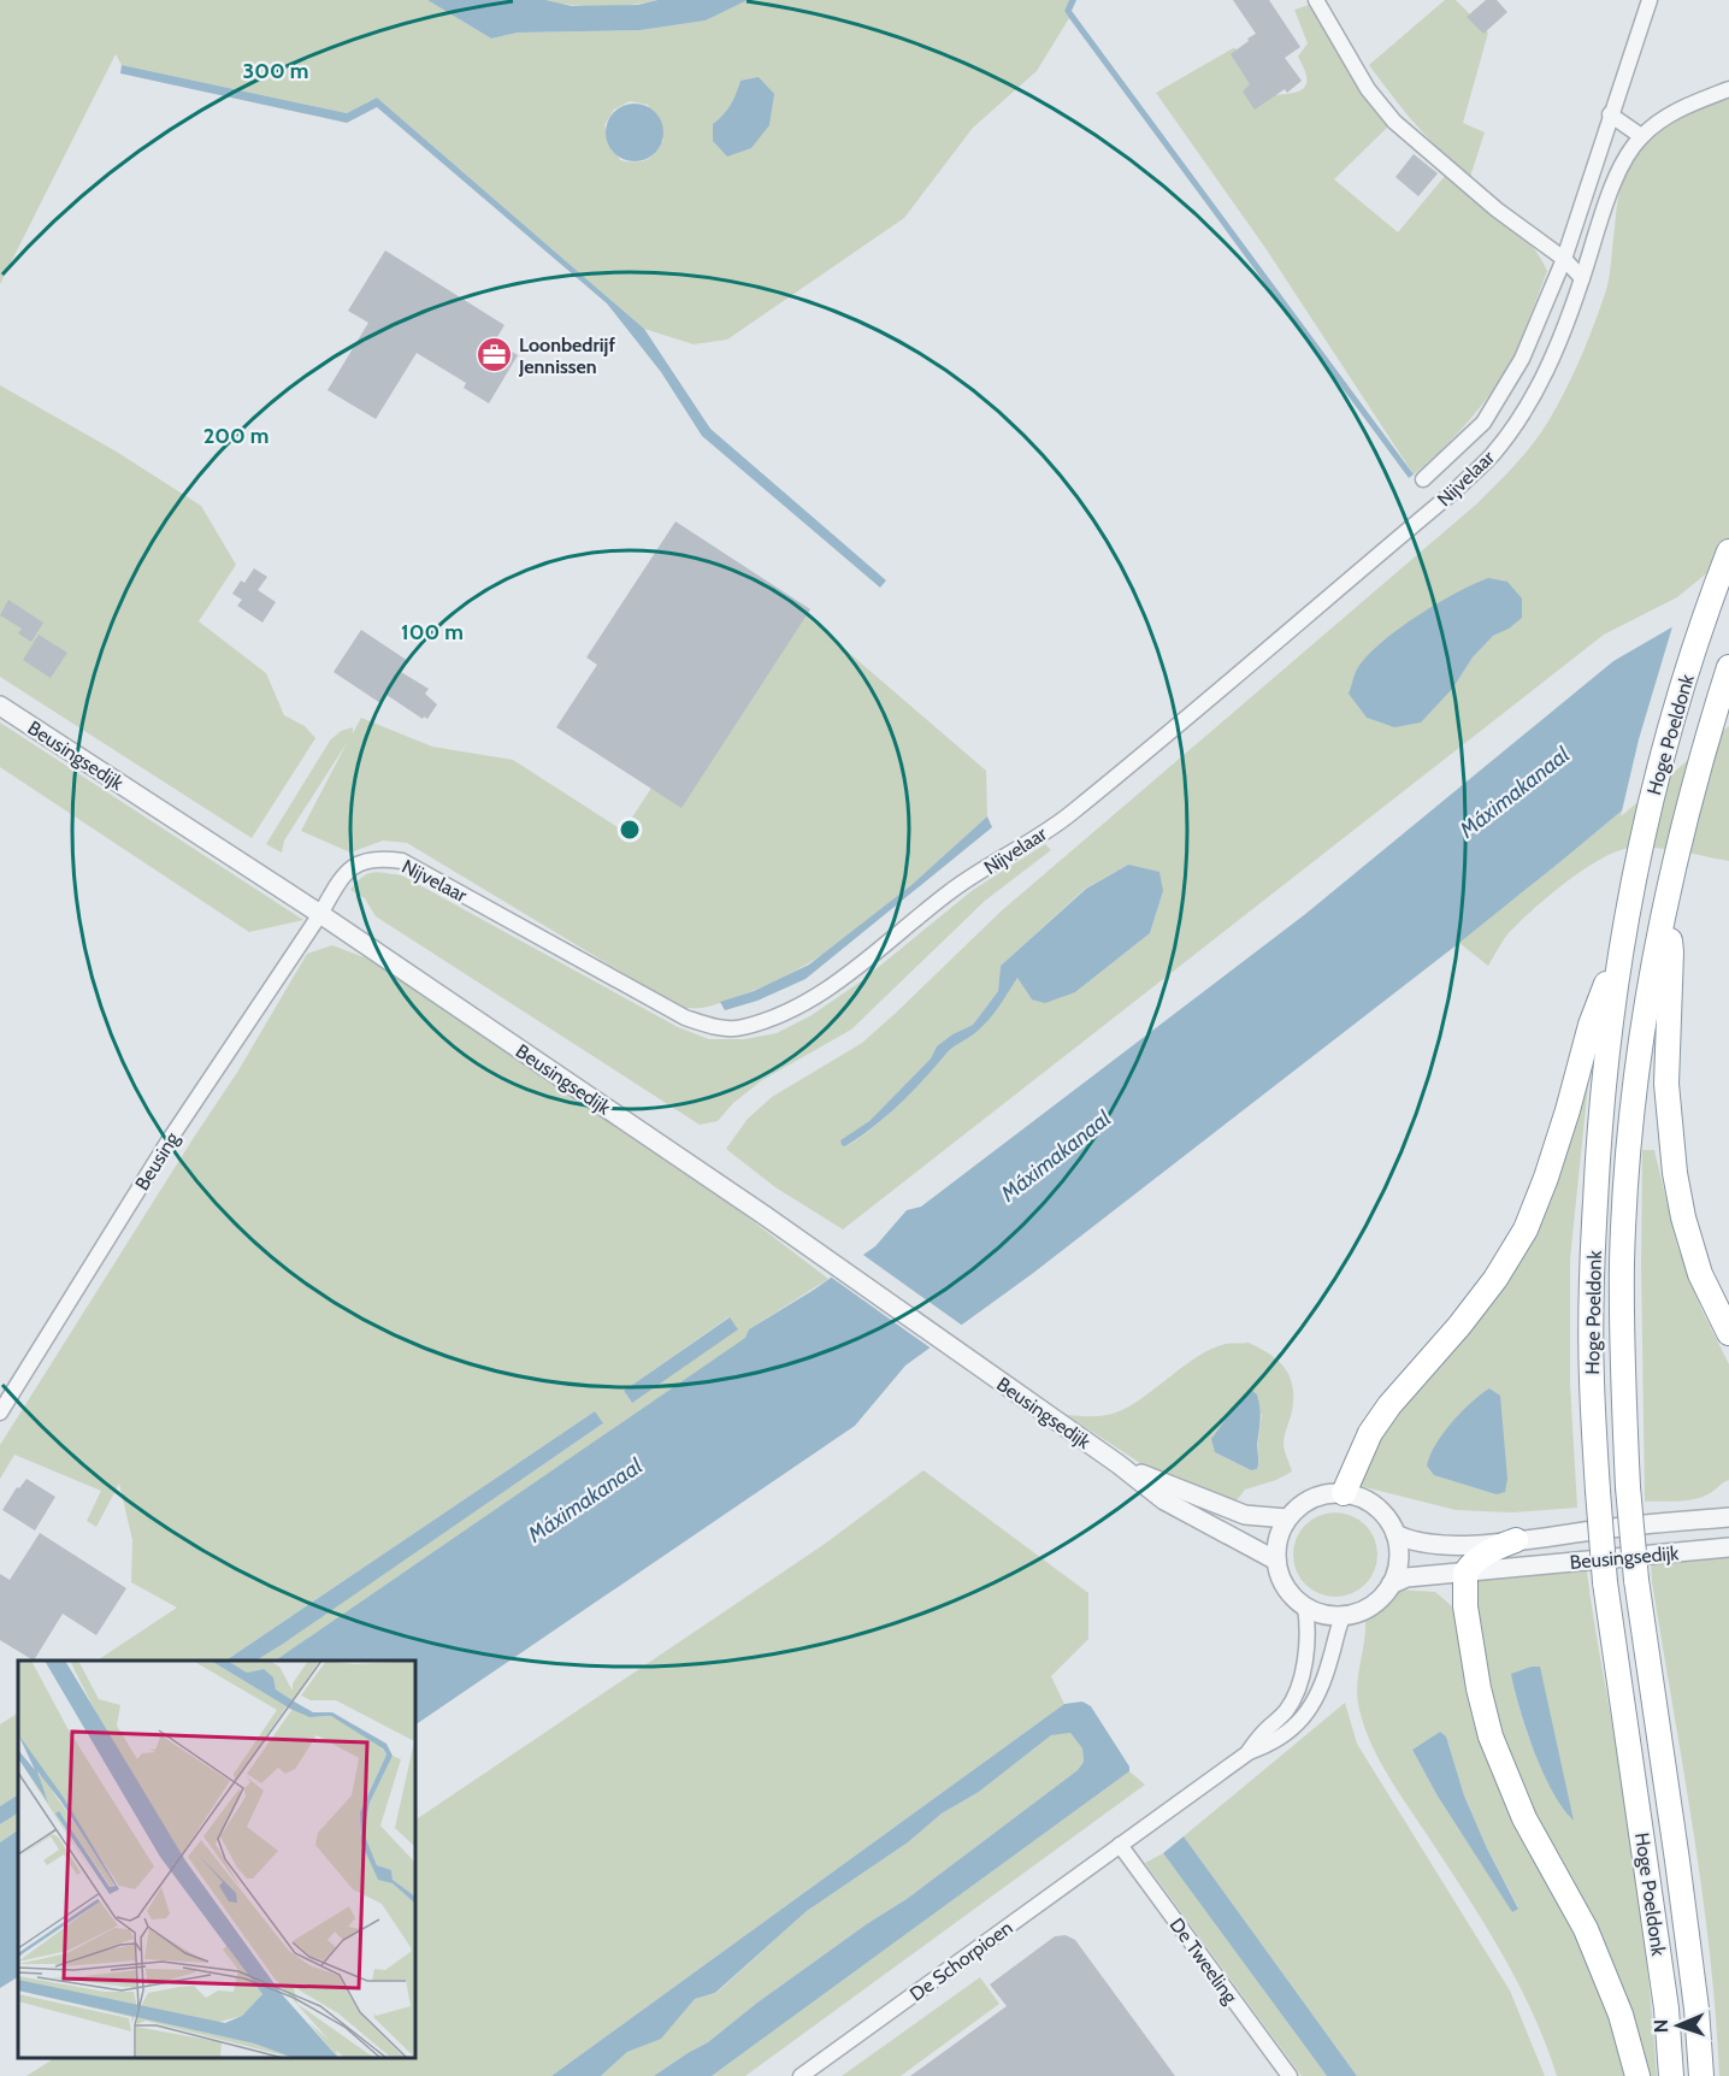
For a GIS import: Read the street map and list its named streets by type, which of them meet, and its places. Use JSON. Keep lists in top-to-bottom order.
{
  "streets": {
    "highway": ["Hoge Poeldonk"],
    "street": [
      "Nijvelaar",
      "Beusingsedijk",
      "Beusing",
      "De Schorpioen",
      "De Tweeling"
    ]
  },
  "crossings": [
    ["Nijvelaar", "Beusingsedijk"],
    ["Nijvelaar", "Beusing"],
    ["Beusingsedijk", "Beusing"],
    ["De Schorpioen", "De Tweeling"]
  ],
  "water": ["Máximakanaal"],
  "places": {
    "office": ["Loonbedrijf Jennissen"]
  },
  "north": "left",
  "rings": ["300 m", "200 m", "100 m"]
}
